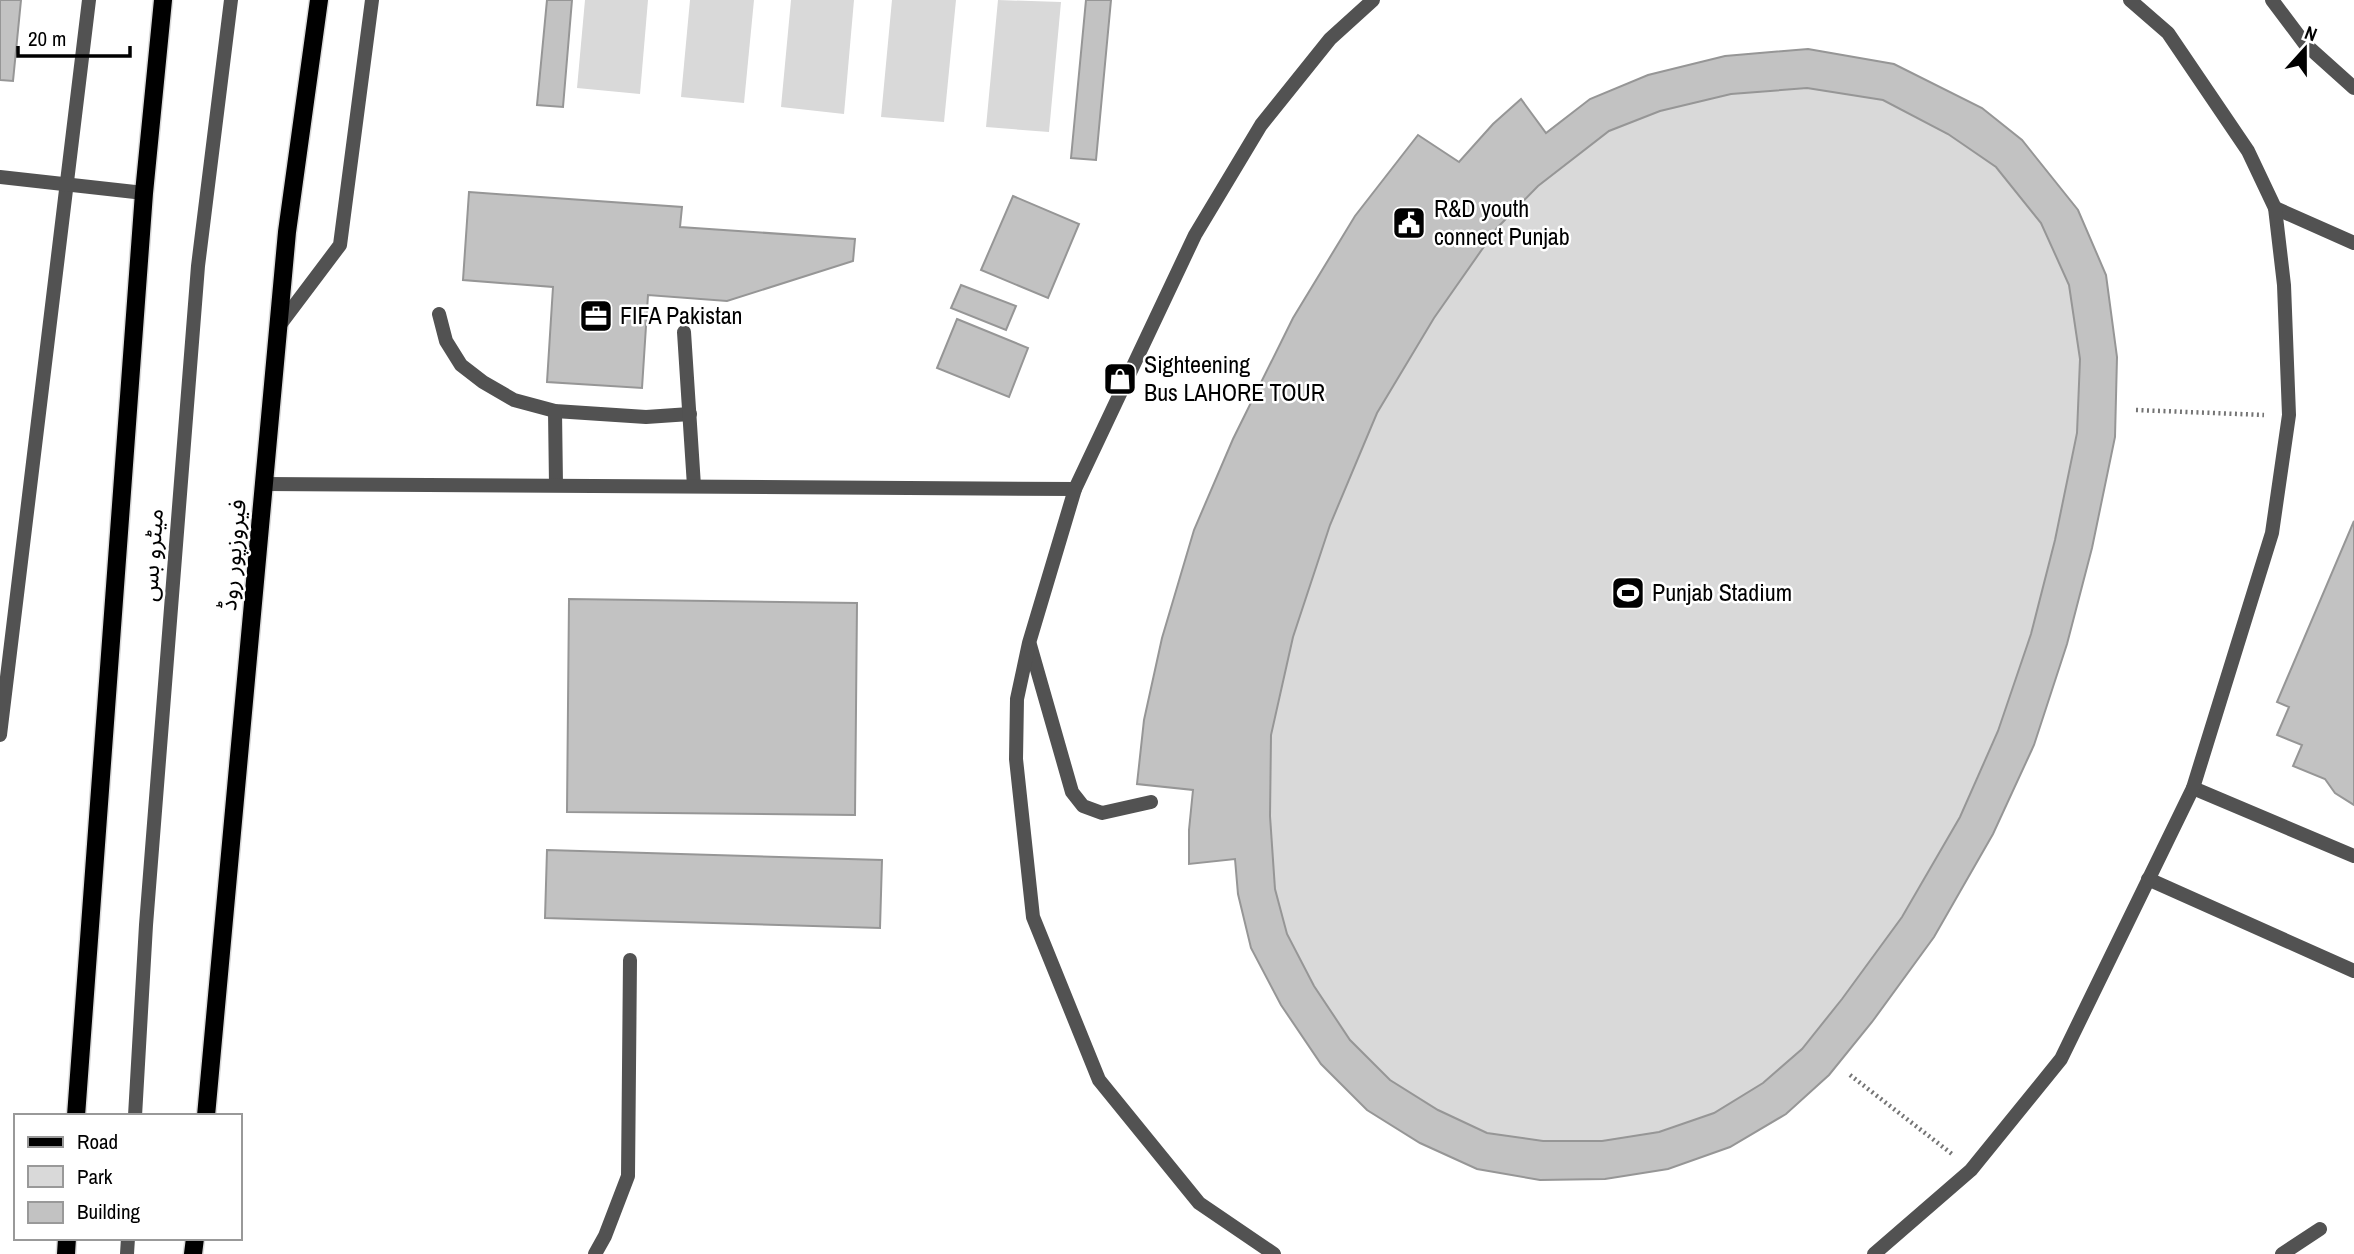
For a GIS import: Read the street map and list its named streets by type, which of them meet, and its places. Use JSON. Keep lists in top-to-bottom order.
{
  "streets": {
    "main road": ["فیروزپور روڈ"],
    "street": ["میٹرو بس"]
  },
  "places": {
    "public building": ["R&D youth connect Punjab"],
    "office": ["FIFA Pakistan"],
    "shop": ["Sighteening Bus LAHORE TOUR"],
    "sports": ["Punjab Stadium"]
  },
  "legend": ["Road", "Park", "Building"],
  "scale_bar": "20 m",
  "north": "top"
}
